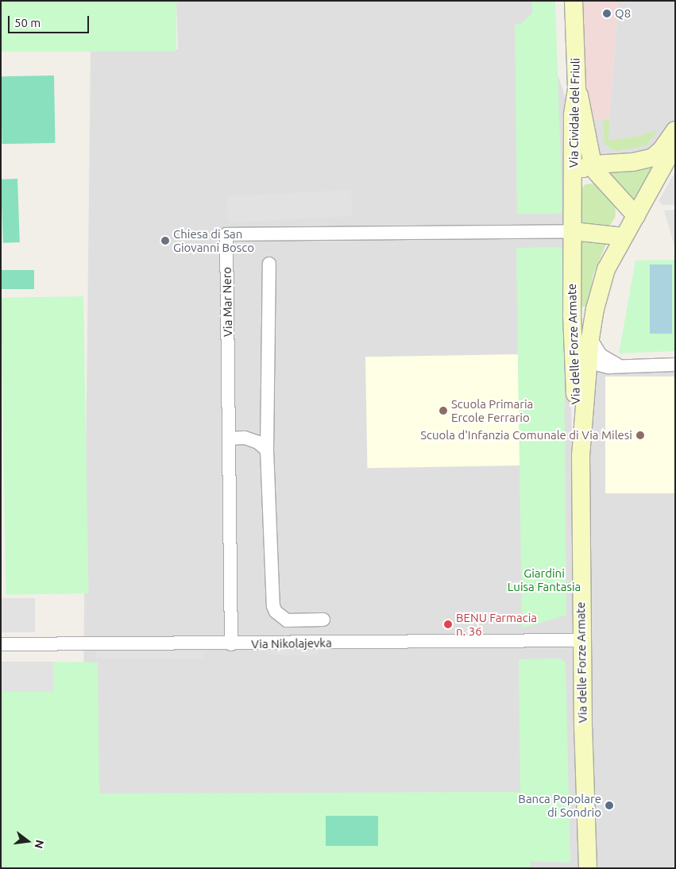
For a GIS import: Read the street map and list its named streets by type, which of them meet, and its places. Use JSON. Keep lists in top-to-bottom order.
{
  "streets": {
    "street": [
      "Via Cividale del Friuli",
      "Via Mar Nero",
      "Via delle Forze Armate",
      "Via Nikolajevka"
    ]
  },
  "crossings": [
    ["Via Cividale del Friuli", "Via delle Forze Armate"],
    ["Via Mar Nero", "Via delle Forze Armate"],
    ["Via Mar Nero", "Via Nikolajevka"],
    ["Via delle Forze Armate", "Via Nikolajevka"]
  ],
  "parks": ["Giardini Luisa Fantasia"],
  "places": [
    "Q8",
    "Chiesa di San Giovanni Bosco",
    "Scuola Primaria Ercole Ferrario",
    "Scuola d'Infanzia Comunale di Via Milesi",
    "BENU Farmacia n. 36",
    "Banca Popolare di Sondrio"
  ],
  "scale_bar": "50 m",
  "north": "right"
}
